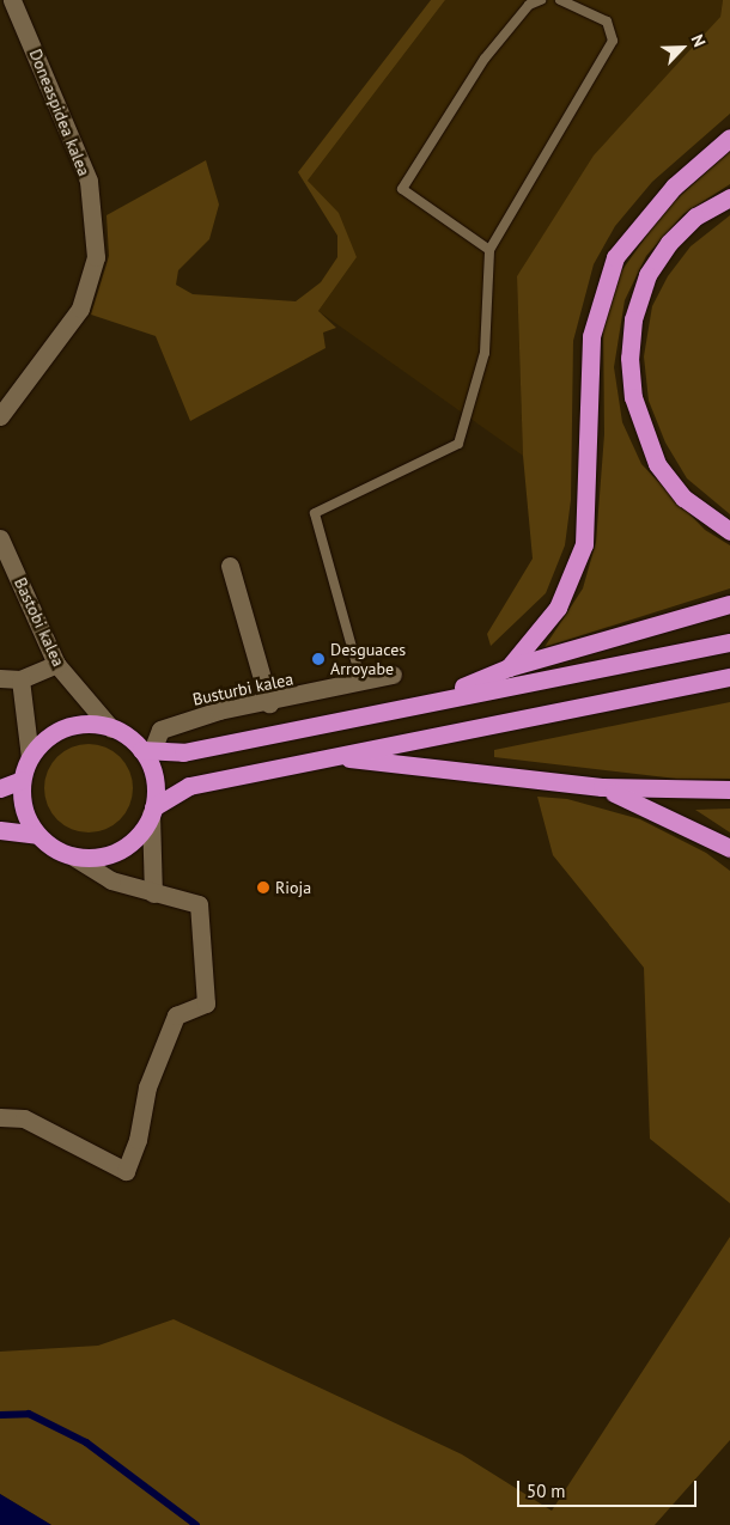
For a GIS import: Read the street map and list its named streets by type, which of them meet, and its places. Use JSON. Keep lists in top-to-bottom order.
{
  "streets": {
    "street": ["Doneaspidea kalea", "Bastobi kalea", "Busturbi kalea"]
  },
  "crossings": [
    ["Bastobi kalea", "Busturbi kalea"]
  ],
  "places": ["Desguaces Arroyabe", "Rioja"],
  "scale_bar": "50 m",
  "north": "top right"
}
